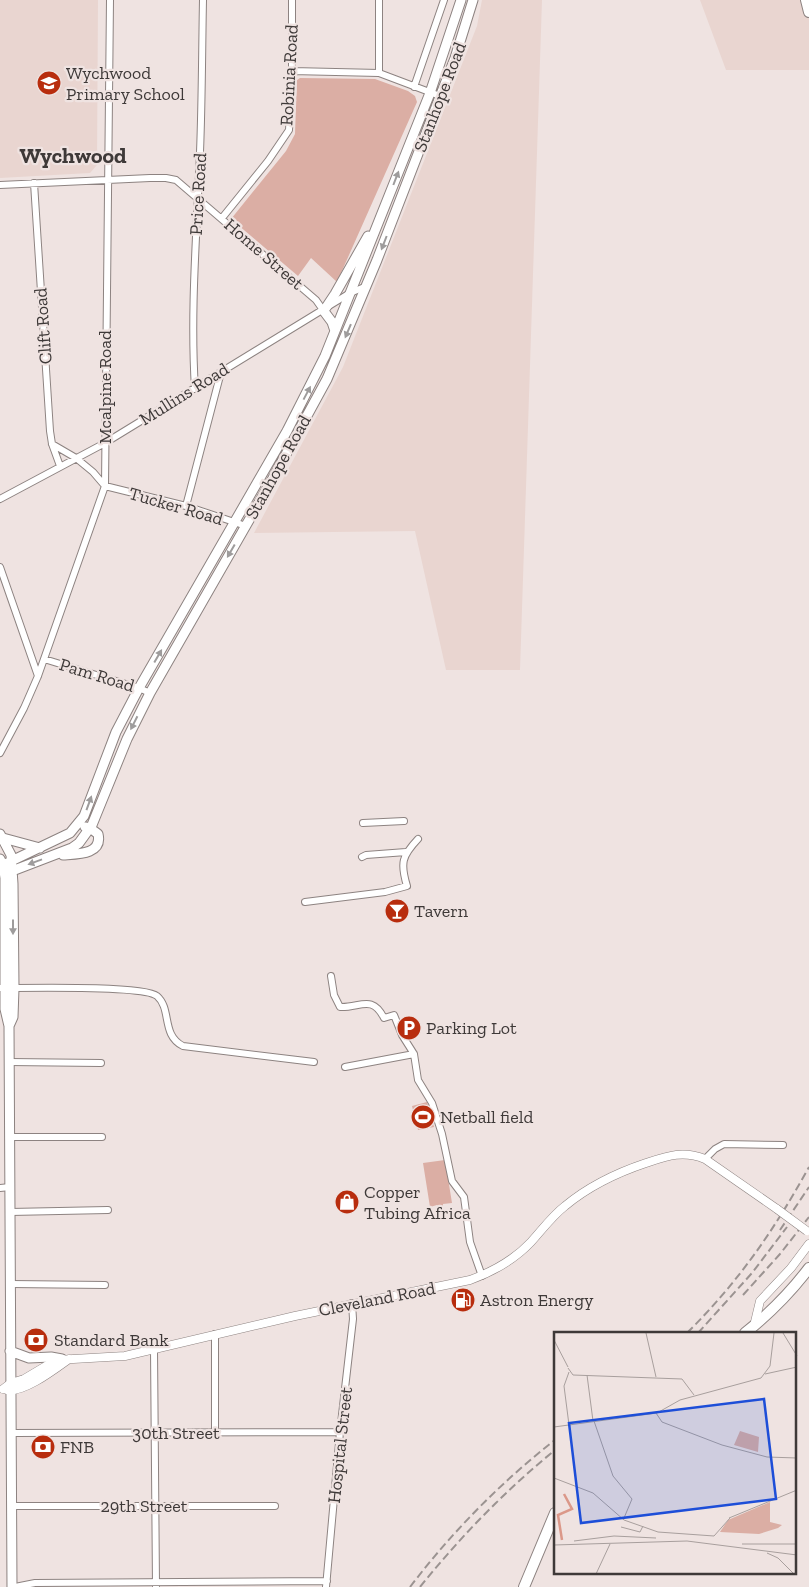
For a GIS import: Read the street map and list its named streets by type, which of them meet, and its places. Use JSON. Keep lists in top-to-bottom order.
{
  "streets": {
    "main road": ["Stanhope Road"],
    "street": [
      "Robinia Road",
      "Price Road",
      "Home Street",
      "Clift Road",
      "Mcalpine Road",
      "Mullins Road",
      "Tucker Road",
      "Pam Road",
      "Cleveland Road",
      "30th Street",
      "Hospital Street",
      "29th Street"
    ]
  },
  "crossings": [
    ["Robinia Road", "Home Street"],
    ["Stanhope Road", "Mullins Road"],
    ["Stanhope Road", "Tucker Road"],
    ["Stanhope Road", "Pam Road"],
    ["Price Road", "Home Street"],
    ["Price Road", "Mullins Road"],
    ["Home Street", "Clift Road"],
    ["Home Street", "Mcalpine Road"],
    ["Home Street", "Mullins Road"],
    ["Clift Road", "Mullins Road"],
    ["Mcalpine Road", "Mullins Road"],
    ["Mcalpine Road", "Tucker Road"],
    ["Mcalpine Road", "Pam Road"],
    ["Cleveland Road", "Hospital Street"],
    ["30th Street", "Hospital Street"]
  ],
  "districts": ["Wychwood"],
  "places": {
    "school or university": ["Wychwood Primary School"],
    "bar": ["Tavern"],
    "parking": ["Parking Lot"],
    "sports": ["Netball field"],
    "shop": ["Copper Tubing Africa"],
    "fuel station": ["Astron Energy"],
    "bank": ["Standard Bank", "FNB"]
  }
}
